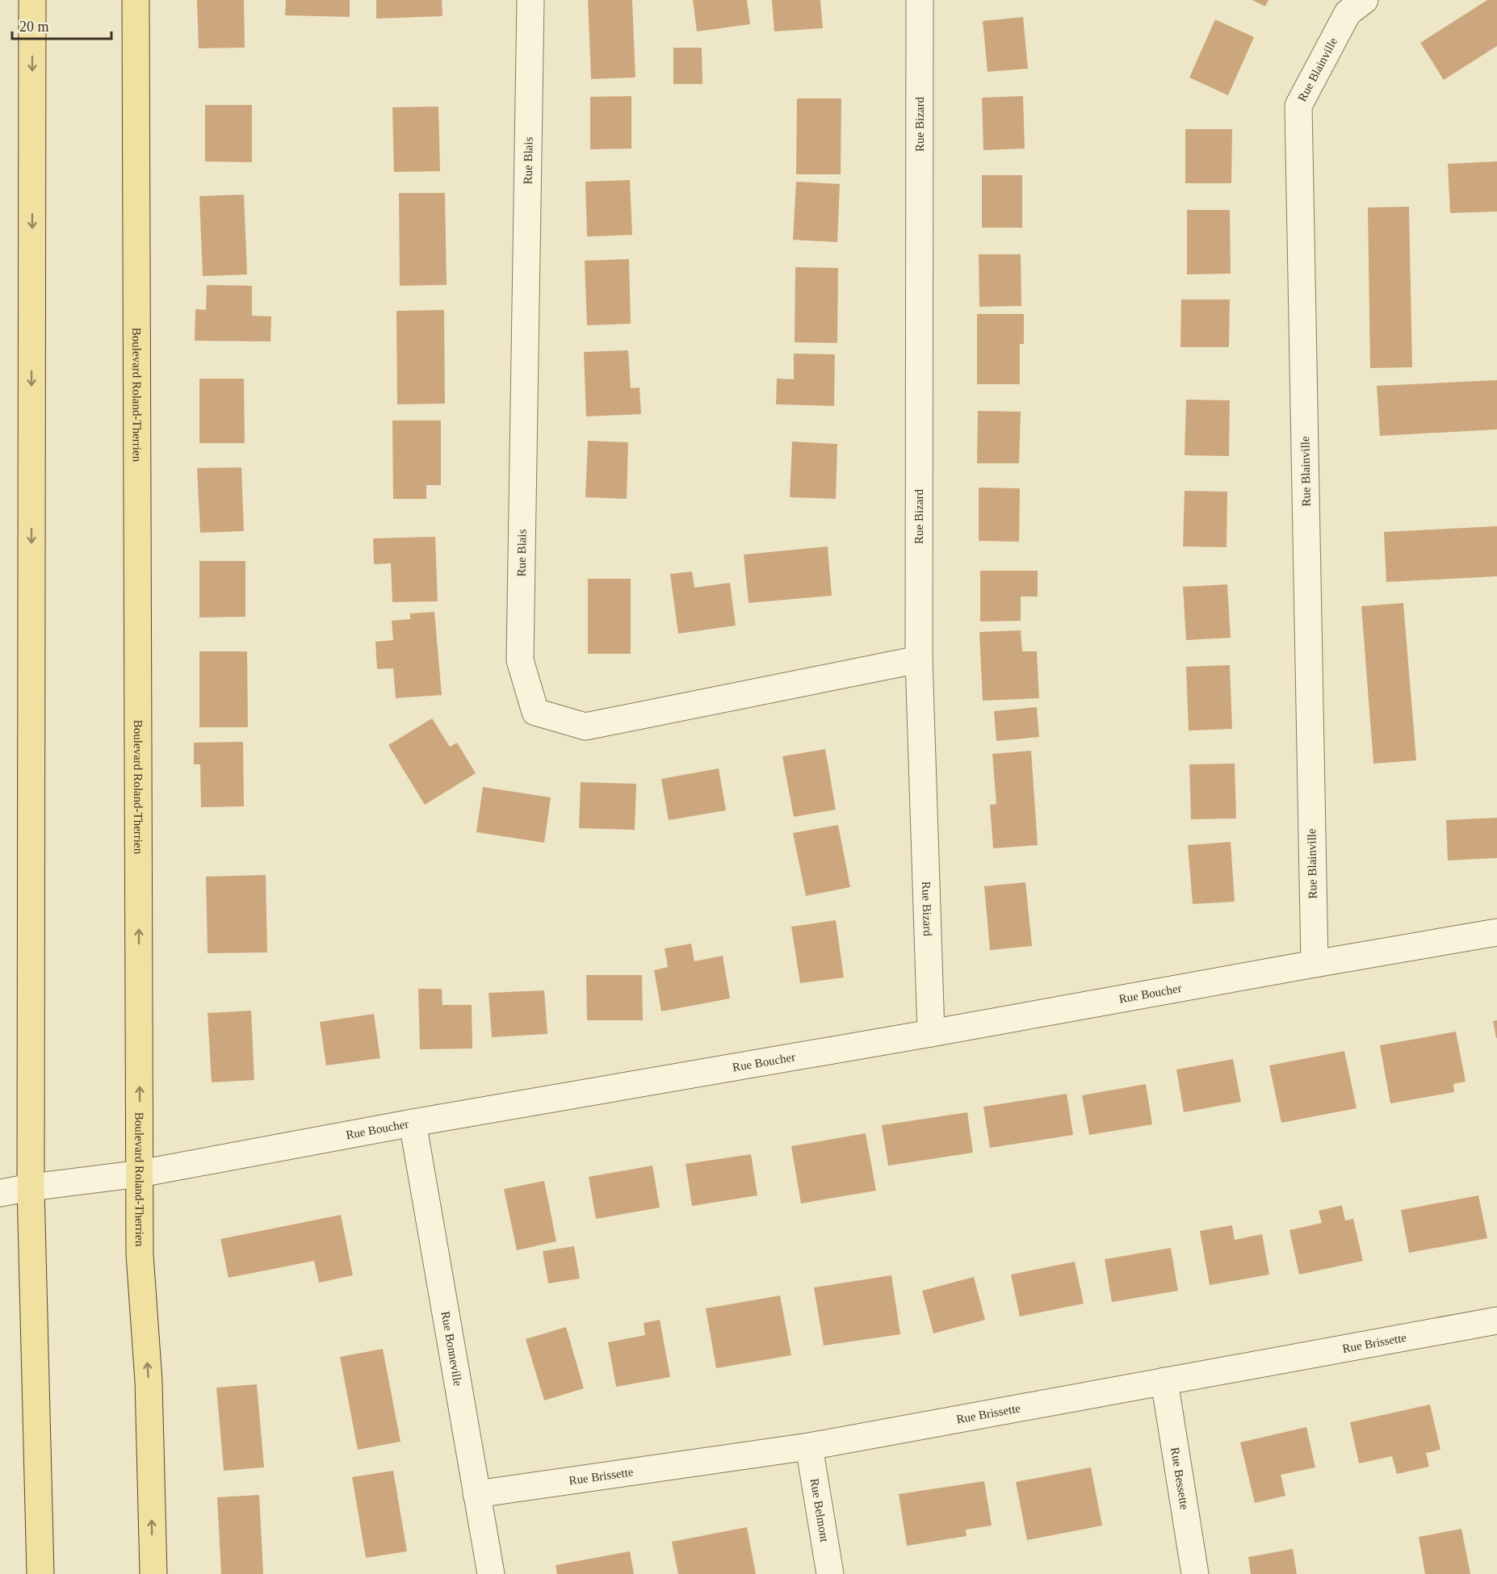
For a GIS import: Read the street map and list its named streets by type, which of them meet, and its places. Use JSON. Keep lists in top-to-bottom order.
{
  "streets": {
    "main road": ["Boulevard Roland-Therrien"],
    "street": [
      "Rue Blainville",
      "Rue Bizard",
      "Rue Blais",
      "Rue Boucher",
      "Rue Brissette",
      "Rue Bonneville",
      "Rue Bessette",
      "Rue Belmont"
    ]
  },
  "crossings": [
    ["Rue Blainville", "Rue Boucher"],
    ["Rue Bizard", "Rue Blais"],
    ["Rue Bizard", "Rue Boucher"],
    ["Boulevard Roland-Therrien", "Rue Boucher"],
    ["Rue Boucher", "Rue Bonneville"],
    ["Rue Brissette", "Rue Bonneville"],
    ["Rue Brissette", "Rue Bessette"],
    ["Rue Brissette", "Rue Belmont"]
  ],
  "scale_bar": "20 m"
}
